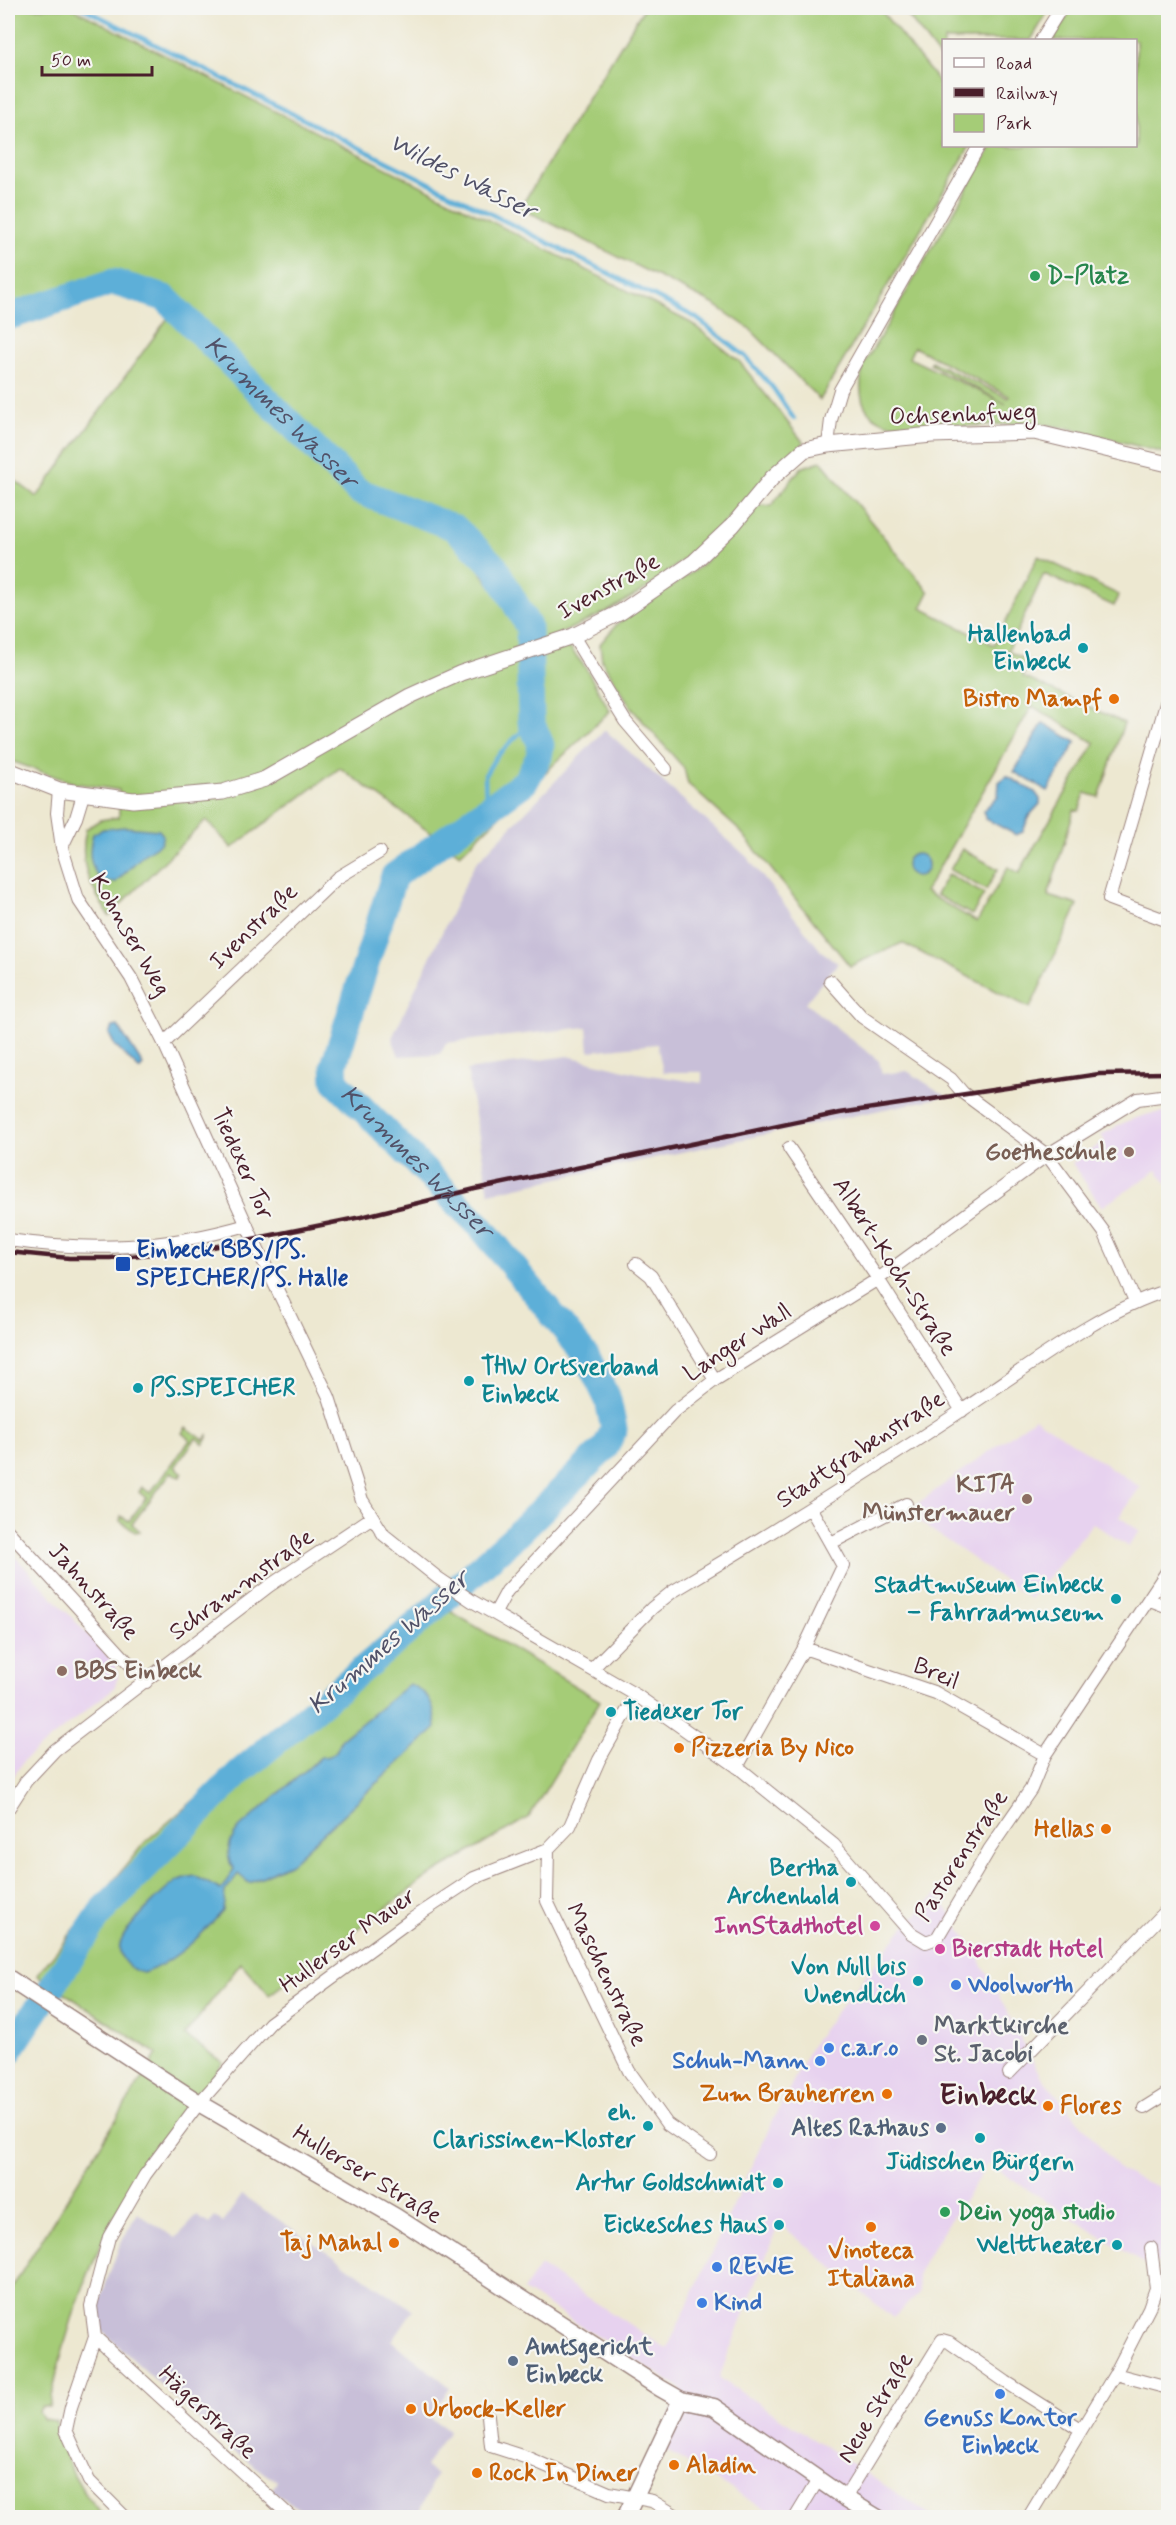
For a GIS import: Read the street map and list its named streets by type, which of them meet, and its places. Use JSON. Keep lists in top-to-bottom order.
{
  "streets": {
    "main road": ["Hullerser Straße"],
    "street": [
      "Ochsenhofweg",
      "Ivenstraße",
      "Kohnser Weg",
      "Tiedexer Tor",
      "Albert-Koch-Straße",
      "Langer Wall",
      "Stadtgrabenstraße",
      "Schrammstraße",
      "Jahnstraße",
      "Breil",
      "Pastorenstraße",
      "Hullerser Mauer",
      "Maschenstraße",
      "Neue Straße",
      "Hägerstraße"
    ]
  },
  "crossings": [
    ["Ochsenhofweg", "Ivenstraße"],
    ["Ivenstraße", "Kohnser Weg"],
    ["Ivenstraße", "Tiedexer Tor"],
    ["Kohnser Weg", "Tiedexer Tor"],
    ["Tiedexer Tor", "Langer Wall"],
    ["Tiedexer Tor", "Stadtgrabenstraße"],
    ["Tiedexer Tor", "Schrammstraße"],
    ["Tiedexer Tor", "Pastorenstraße"],
    ["Albert-Koch-Straße", "Langer Wall"],
    ["Albert-Koch-Straße", "Stadtgrabenstraße"],
    ["Schrammstraße", "Jahnstraße"],
    ["Breil", "Pastorenstraße"],
    ["Hullerser Mauer", "Maschenstraße"],
    ["Hullerser Mauer", "Hullerser Straße"],
    ["Hullerser Mauer", "Hägerstraße"]
  ],
  "districts": ["Einbeck"],
  "water": ["Wildes Wasser", "Krummes Wasser"],
  "places": {
    "other": [
      "D-Platz",
      "Hallenbad Einbeck",
      "Bistro Mampf",
      "Goetheschule",
      "THW Ortsverband Einbeck",
      "PS.SPEICHER",
      "KITA Münstermauer",
      "Stadtmuseum Einbeck – Fahrradmuseum",
      "BBS Einbeck",
      "Tiedexer Tor",
      "Pizzeria By Nico",
      "Hellas",
      "Bertha Archenhold",
      "InnStadthotel",
      "Bierstadt Hotel",
      "Von Null bis Unendlich",
      "Woolworth",
      "Marktkirche St. Jacobi",
      "c.a.r.o",
      "Schuh-Mann",
      "Zum Brauherren",
      "Flores",
      "eh. Clarissinen-Kloster",
      "Altes Rathaus",
      "Jüdischen Bürgern",
      "Artur Goldschmidt",
      "Dein yoga studio",
      "Eickesches Haus",
      "Vinoteca Italiana",
      "Taj Mahal",
      "Welttheater",
      "REWE",
      "Kind",
      "Amtsgericht Einbeck",
      "Genuss Kontor Einbeck",
      "Urbock-Keller",
      "Aladin",
      "Rock In Diner"
    ],
    "transit": ["Einbeck BBS/PS. SPEICHER/PS. Halle"]
  },
  "legend": ["Road", "Railway", "Park"],
  "scale_bar": "50 m"
}
